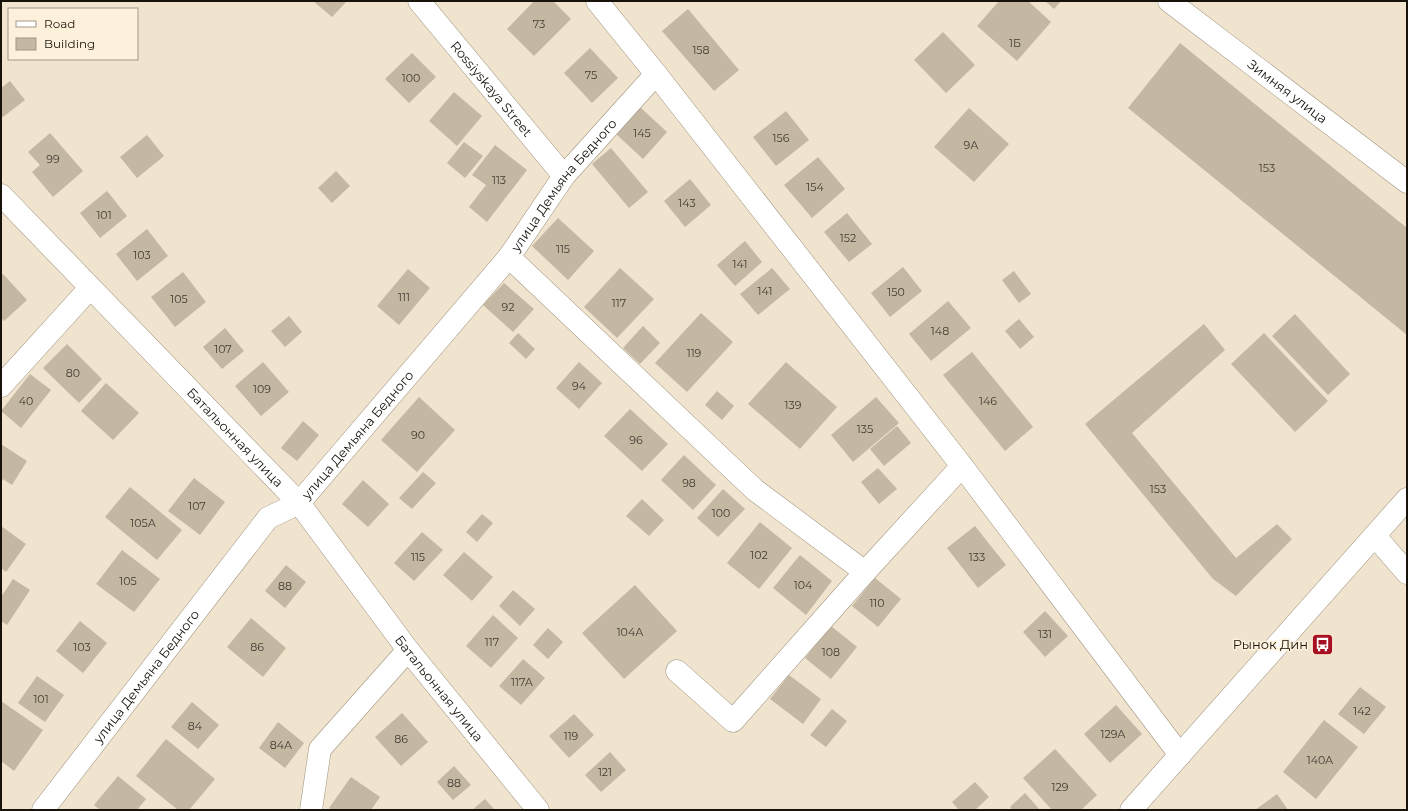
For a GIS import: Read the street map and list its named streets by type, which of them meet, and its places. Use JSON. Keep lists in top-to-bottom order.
{
  "streets": {
    "street": [
      "Rossiyskaya Street",
      "Зимняя улица",
      "улица Демьяна Бедного",
      "Батальонная улица"
    ]
  },
  "crossings": [
    ["Rossiyskaya Street", "улица Демьяна Бедного"],
    ["улица Демьяна Бедного", "Батальонная улица"]
  ],
  "places": {
    "bus stop": ["Рынок Дин"]
  },
  "house_numbers": [
    "73",
    "1Б",
    "158",
    "75",
    "100",
    "145",
    "156",
    "9А",
    "99",
    "153",
    "113",
    "154",
    "143",
    "101",
    "152",
    "115",
    "103",
    "141",
    "141",
    "150",
    "111",
    "105",
    "117",
    "92",
    "148",
    "107",
    "119",
    "80",
    "94",
    "109",
    "40",
    "146",
    "139",
    "135",
    "90",
    "96",
    "98",
    "153",
    "107",
    "100",
    "105А",
    "102",
    "115",
    "133",
    "105",
    "104",
    "88",
    "110",
    "104А",
    "131",
    "117",
    "103",
    "86",
    "108",
    "117А",
    "101",
    "142",
    "84",
    "129А",
    "119",
    "86",
    "84А",
    "140А",
    "121",
    "88",
    "129"
  ],
  "legend": ["Road", "Building"]
}
